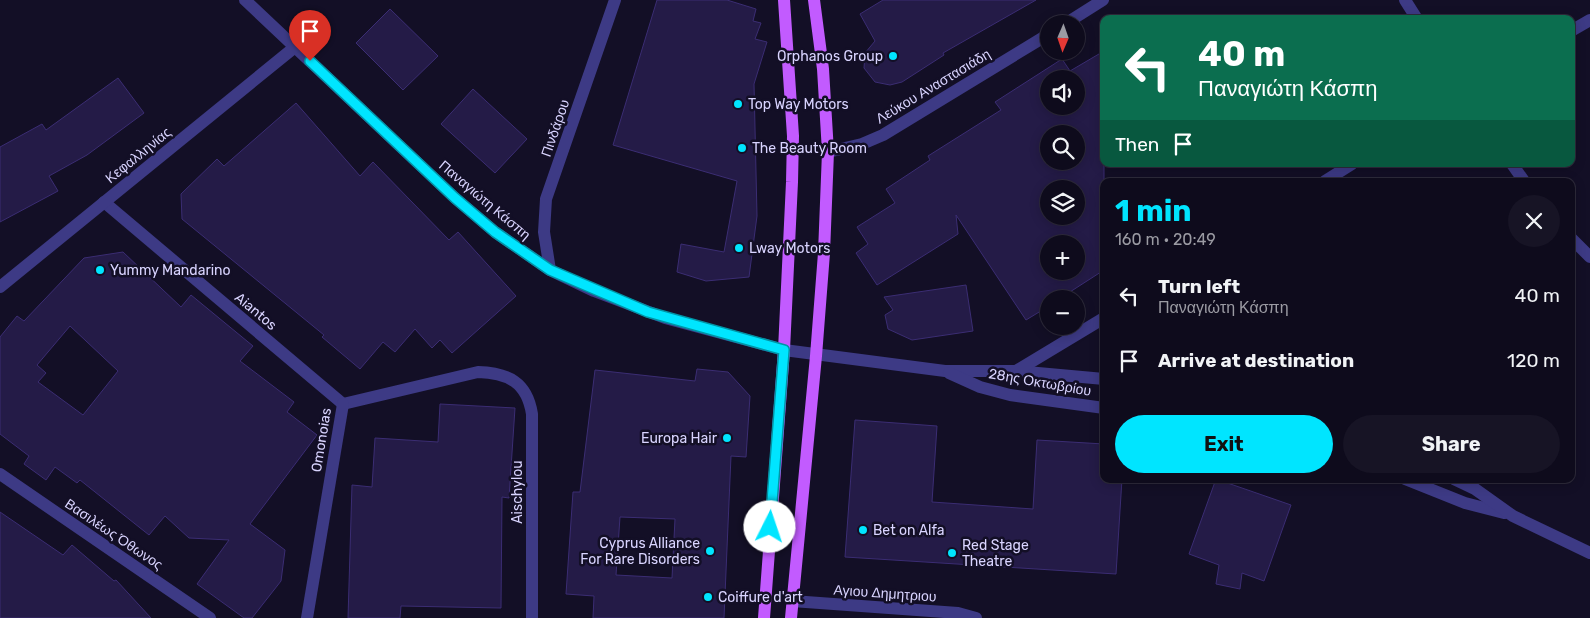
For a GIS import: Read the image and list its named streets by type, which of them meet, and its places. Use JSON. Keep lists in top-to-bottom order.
{
  "streets": {
    "street": [
      "Λεύκου Αναστασιάδη",
      "Πινδάρου",
      "Κεφαλληνίας",
      "Παναγιώτη Κάσπη",
      "Aiantos",
      "28ης Οκτωβρίου",
      "Omonoias",
      "Aischylou",
      "Βασιλέως Όθωνος",
      "Αγιου Δημητριου"
    ]
  },
  "crossings": [
    ["Πινδάρου", "Παναγιώτη Κάσπη"],
    ["Κεφαλληνίας", "Παναγιώτη Κάσπη"],
    ["Κεφαλληνίας", "Aiantos"],
    ["Παναγιώτη Κάσπη", "28ης Οκτωβρίου"],
    ["Aiantos", "Omonoias"],
    ["Omonoias", "Aischylou"]
  ],
  "places": [
    "Orphanos Group",
    "Top Way Motors",
    "The Beauty Room",
    "Lway Motors",
    "Yummy Mandarino",
    "Europa Hair",
    "Bet on Alfa",
    "Cyprus Alliance For Rare Disorders",
    "Red Stage Theatre",
    "Coiffure d'art"
  ],
  "north": "bottom",
  "page": {
    "map_buttons": ["+", "−"],
    "turn": ["40 m", "Παναγιώτη Κάσπη"],
    "then": "Then",
    "heading": ["1 min", "160 m · 20:49"],
    "list": [
      {
        "name": "Turn left",
        "note": "Παναγιώτη Κάσπη",
        "value": "40 m"
      },
      {
        "name": "Arrive at destination",
        "value": "120 m"
      }
    ],
    "buttons": ["Exit", "Share"]
  }
}
